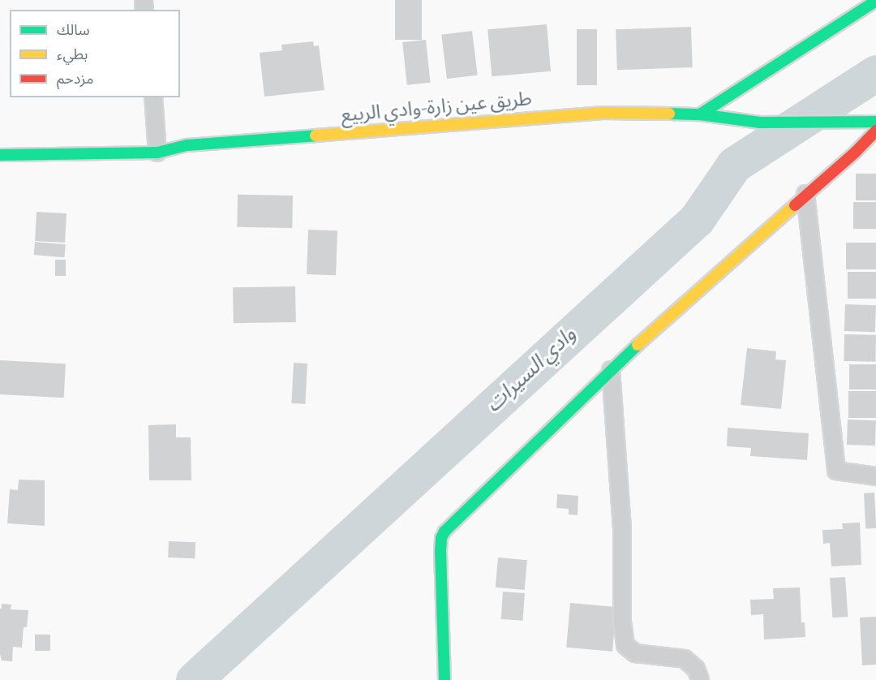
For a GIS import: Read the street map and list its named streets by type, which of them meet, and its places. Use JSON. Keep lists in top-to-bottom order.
{
  "streets": {
    "main road": ["طريق عين زارة-وادي الربيع"]
  },
  "water": ["وادي السيرات"],
  "legend": ["سالك", "بطيء", "مزدحم"]
}
